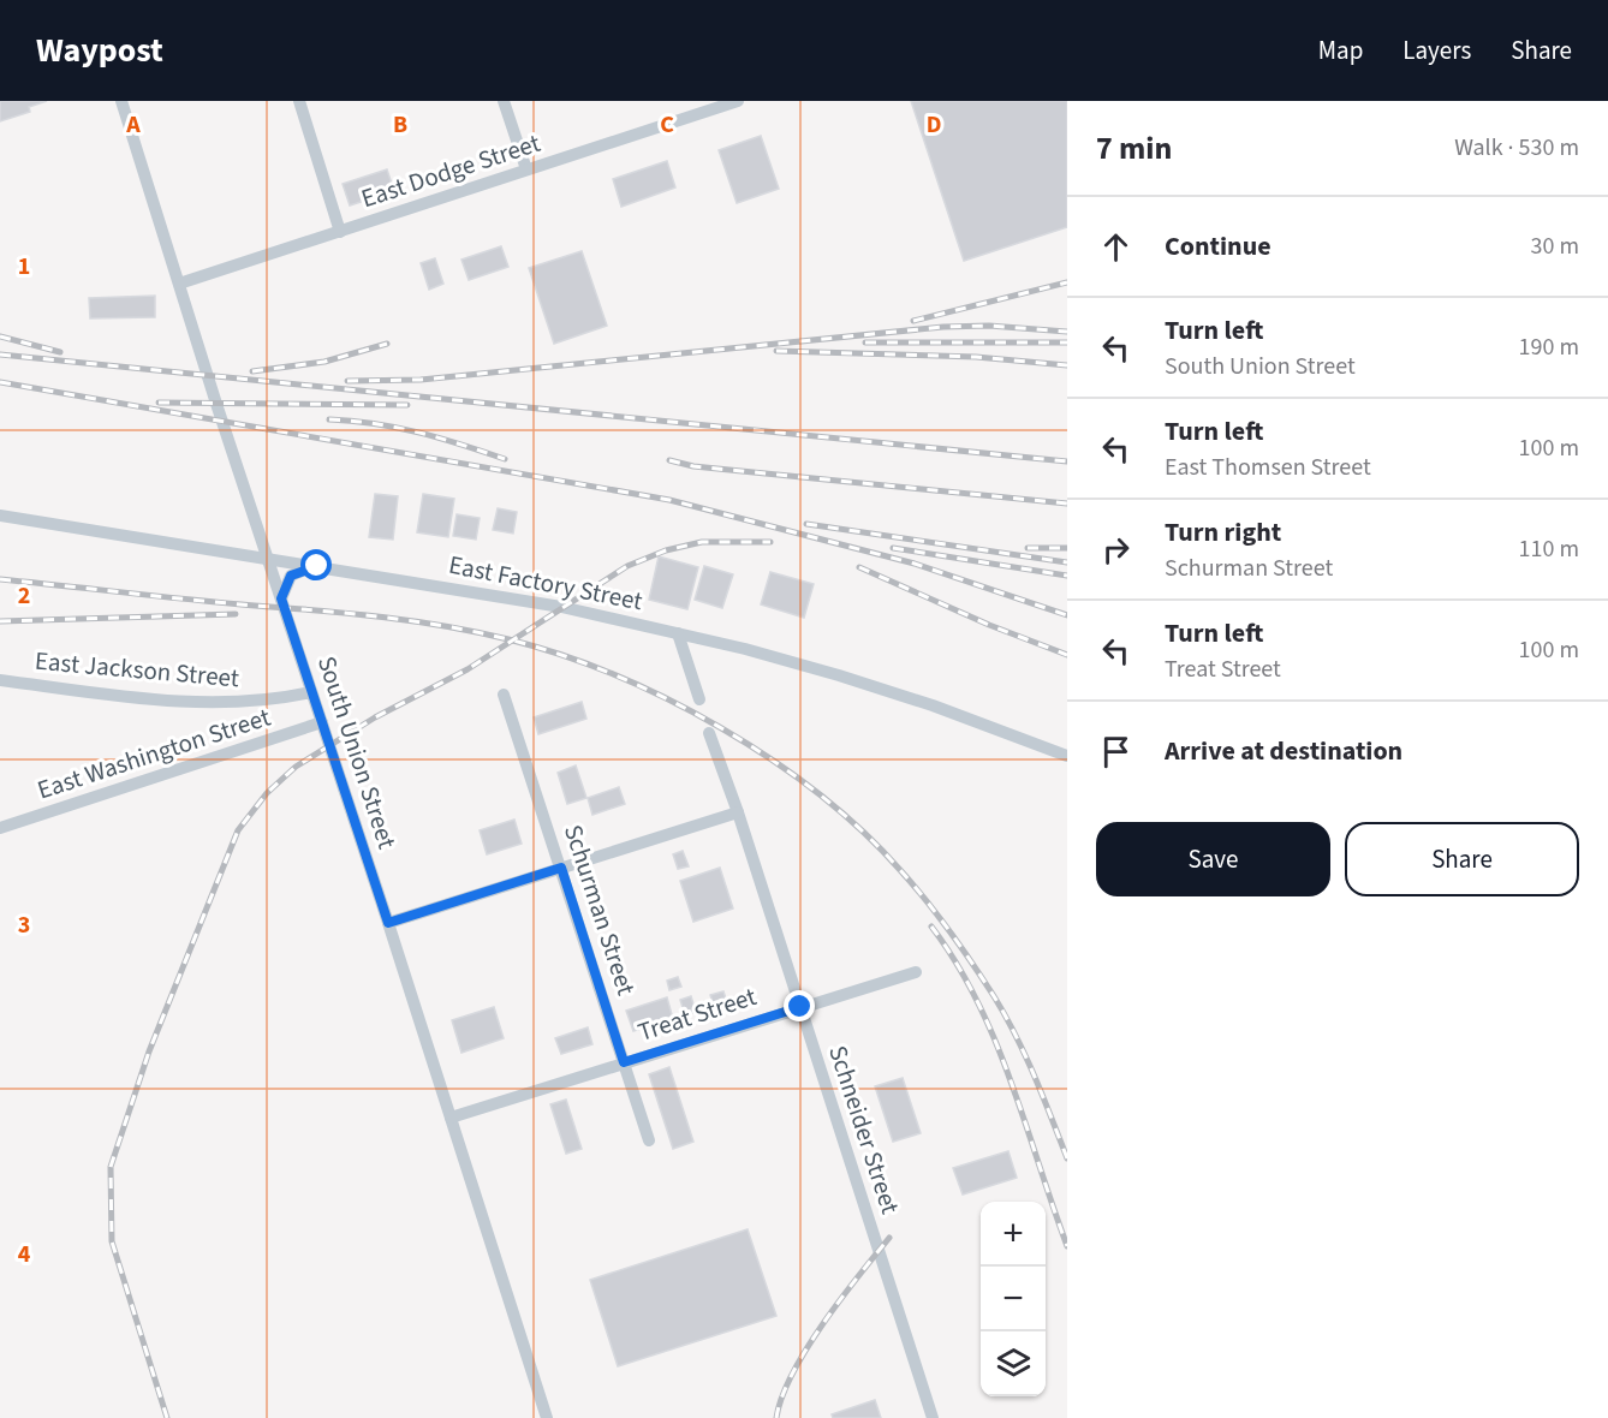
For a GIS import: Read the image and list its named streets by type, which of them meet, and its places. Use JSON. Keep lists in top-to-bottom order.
{
  "streets": {
    "street": [
      "East Dodge Street",
      "East Factory Street",
      "East Jackson Street",
      "South Union Street",
      "East Washington Street",
      "Schurman Street",
      "Treat Street",
      "Schneider Street"
    ]
  },
  "crossings": [
    ["East Dodge Street", "South Union Street"],
    ["East Factory Street", "South Union Street"],
    ["East Jackson Street", "South Union Street"],
    ["South Union Street", "East Washington Street"],
    ["South Union Street", "Treat Street"],
    ["Schurman Street", "Treat Street"],
    ["Treat Street", "Schneider Street"]
  ],
  "page": {
    "header": "Waypost",
    "nav": ["Map", "Layers", "Share"],
    "heading": ["7 min", "Walk · 530 m"],
    "list": [
      ["Continue", "30 m"],
      ["Turn left", "South Union Street", "190 m"],
      ["Turn left", "East Thomsen Street", "100 m"],
      ["Turn right", "Schurman Street", "110 m"],
      ["Turn left", "Treat Street", "100 m"],
      "Arrive at destination"
    ],
    "buttons": ["Save", "Share"],
    "map_buttons": ["+", "−"]
  },
  "grid": {
    "columns": [
      "A",
      "B",
      "C",
      "D"
    ],
    "rows": [
      "1",
      "2",
      "3",
      "4"
    ]
  }
}
